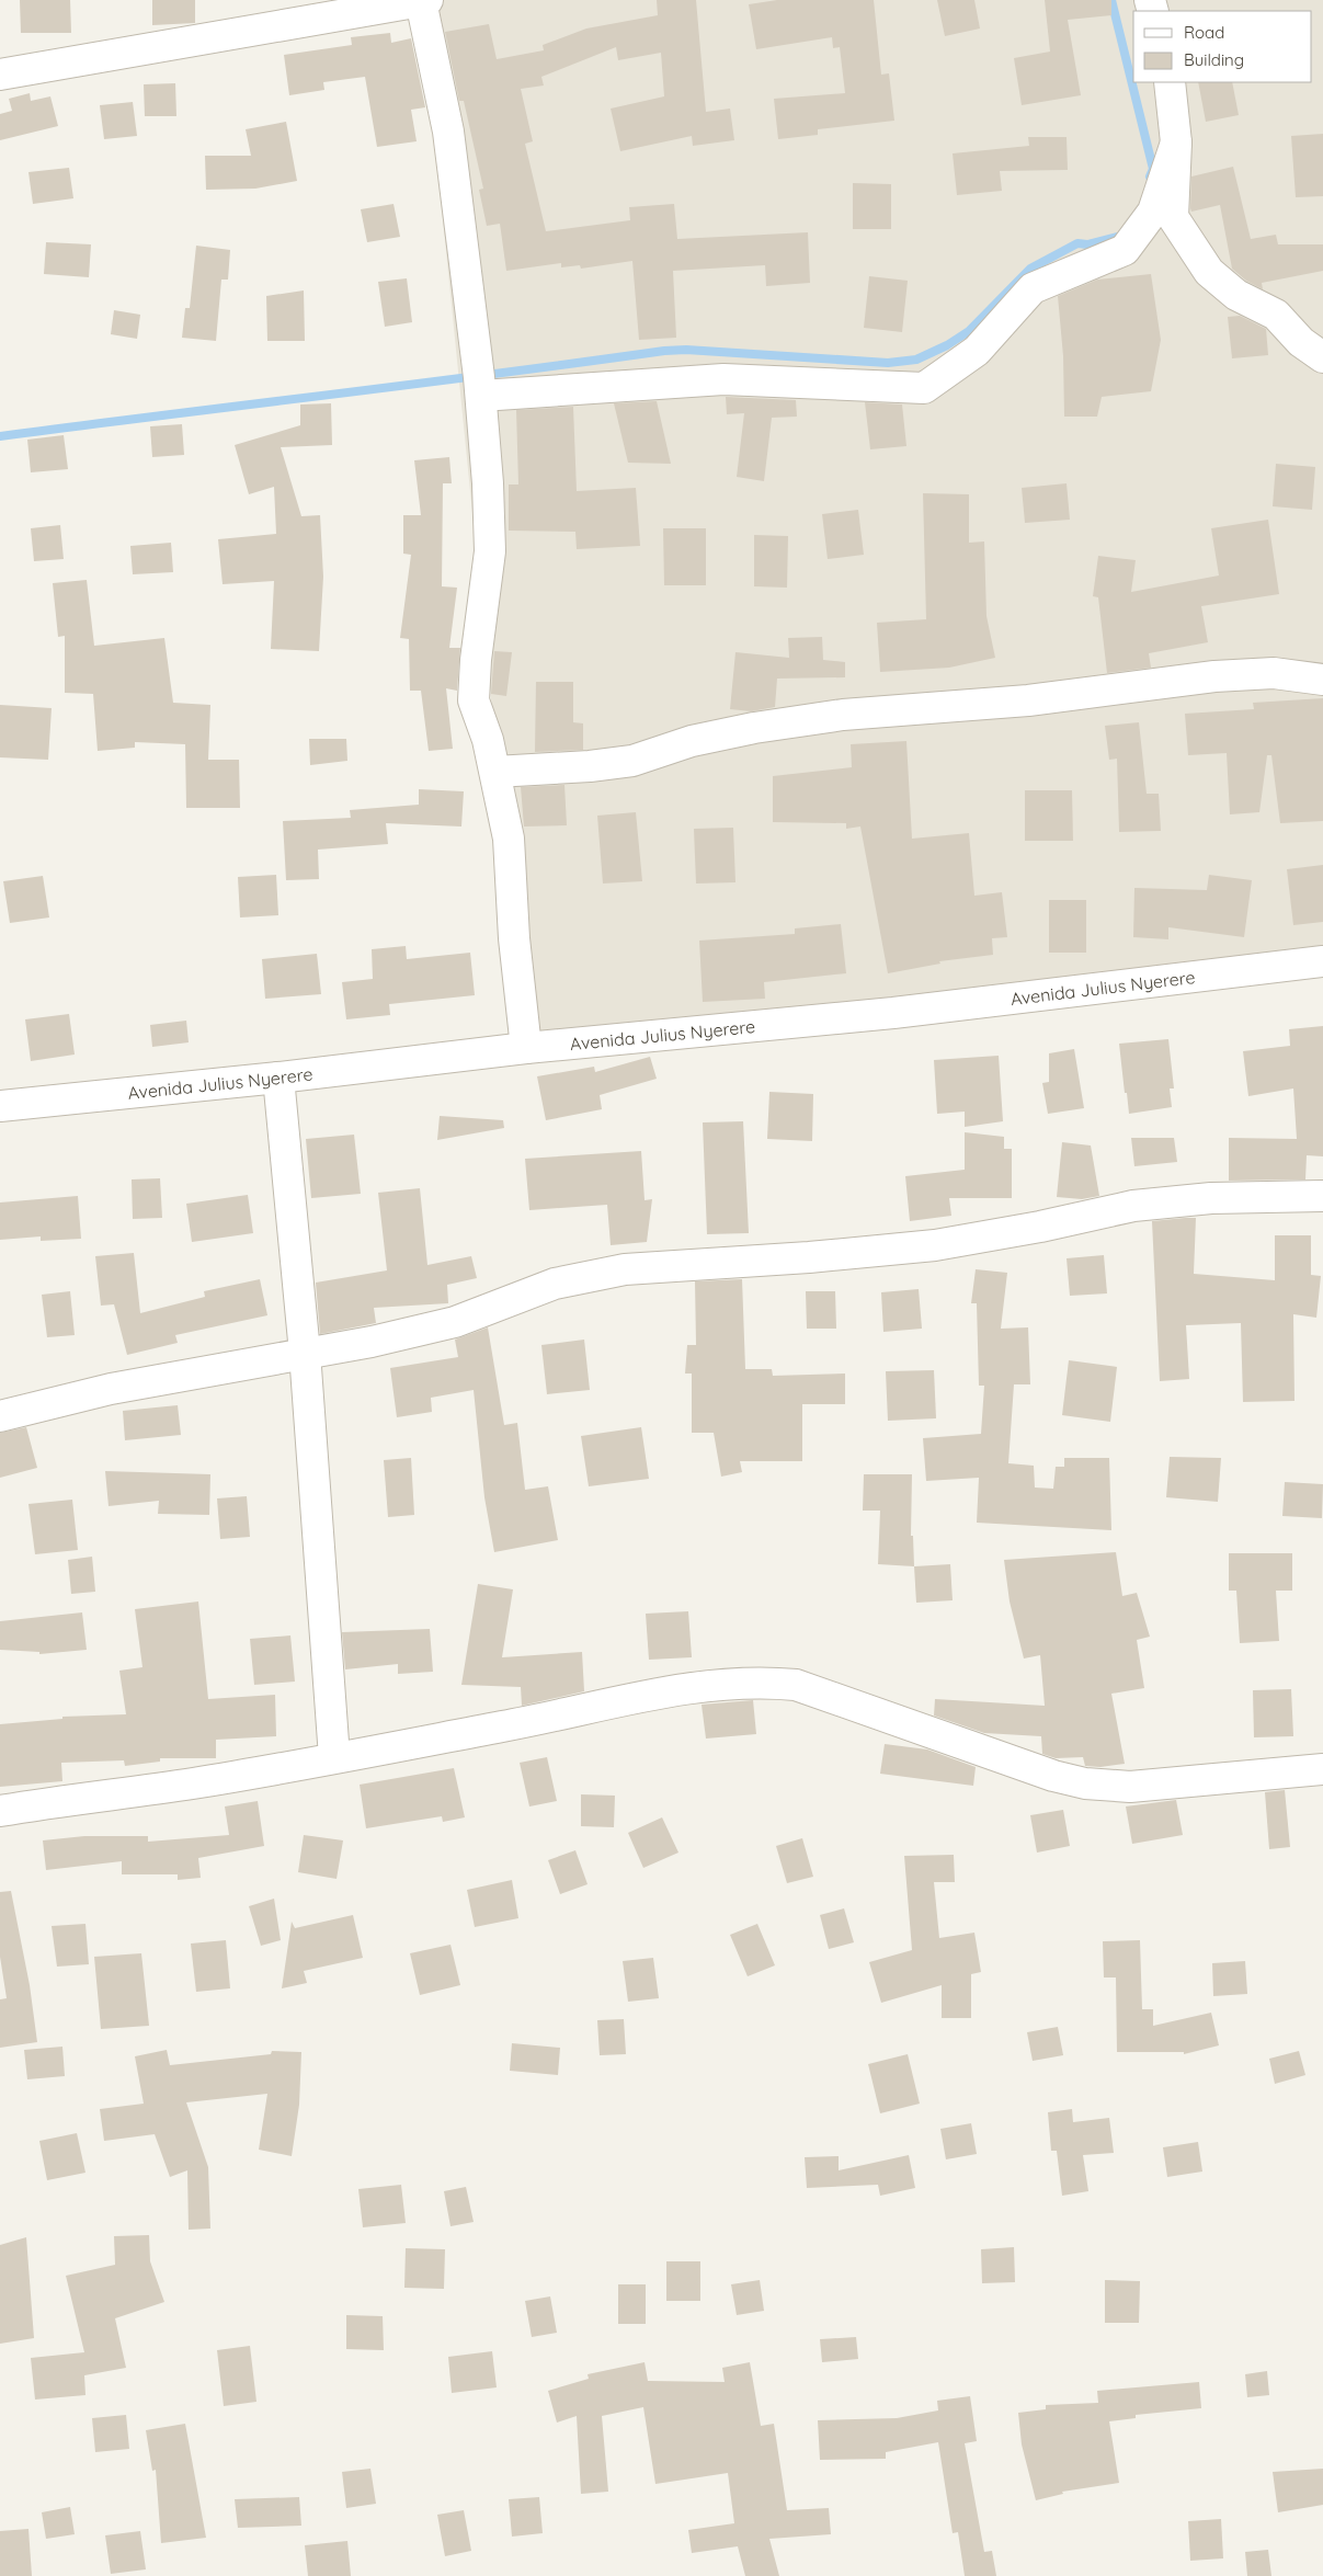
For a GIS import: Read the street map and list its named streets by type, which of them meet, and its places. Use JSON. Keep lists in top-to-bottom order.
{
  "streets": {
    "street": ["Avenida Julius Nyerere"]
  },
  "legend": ["Road", "Building"]
}
